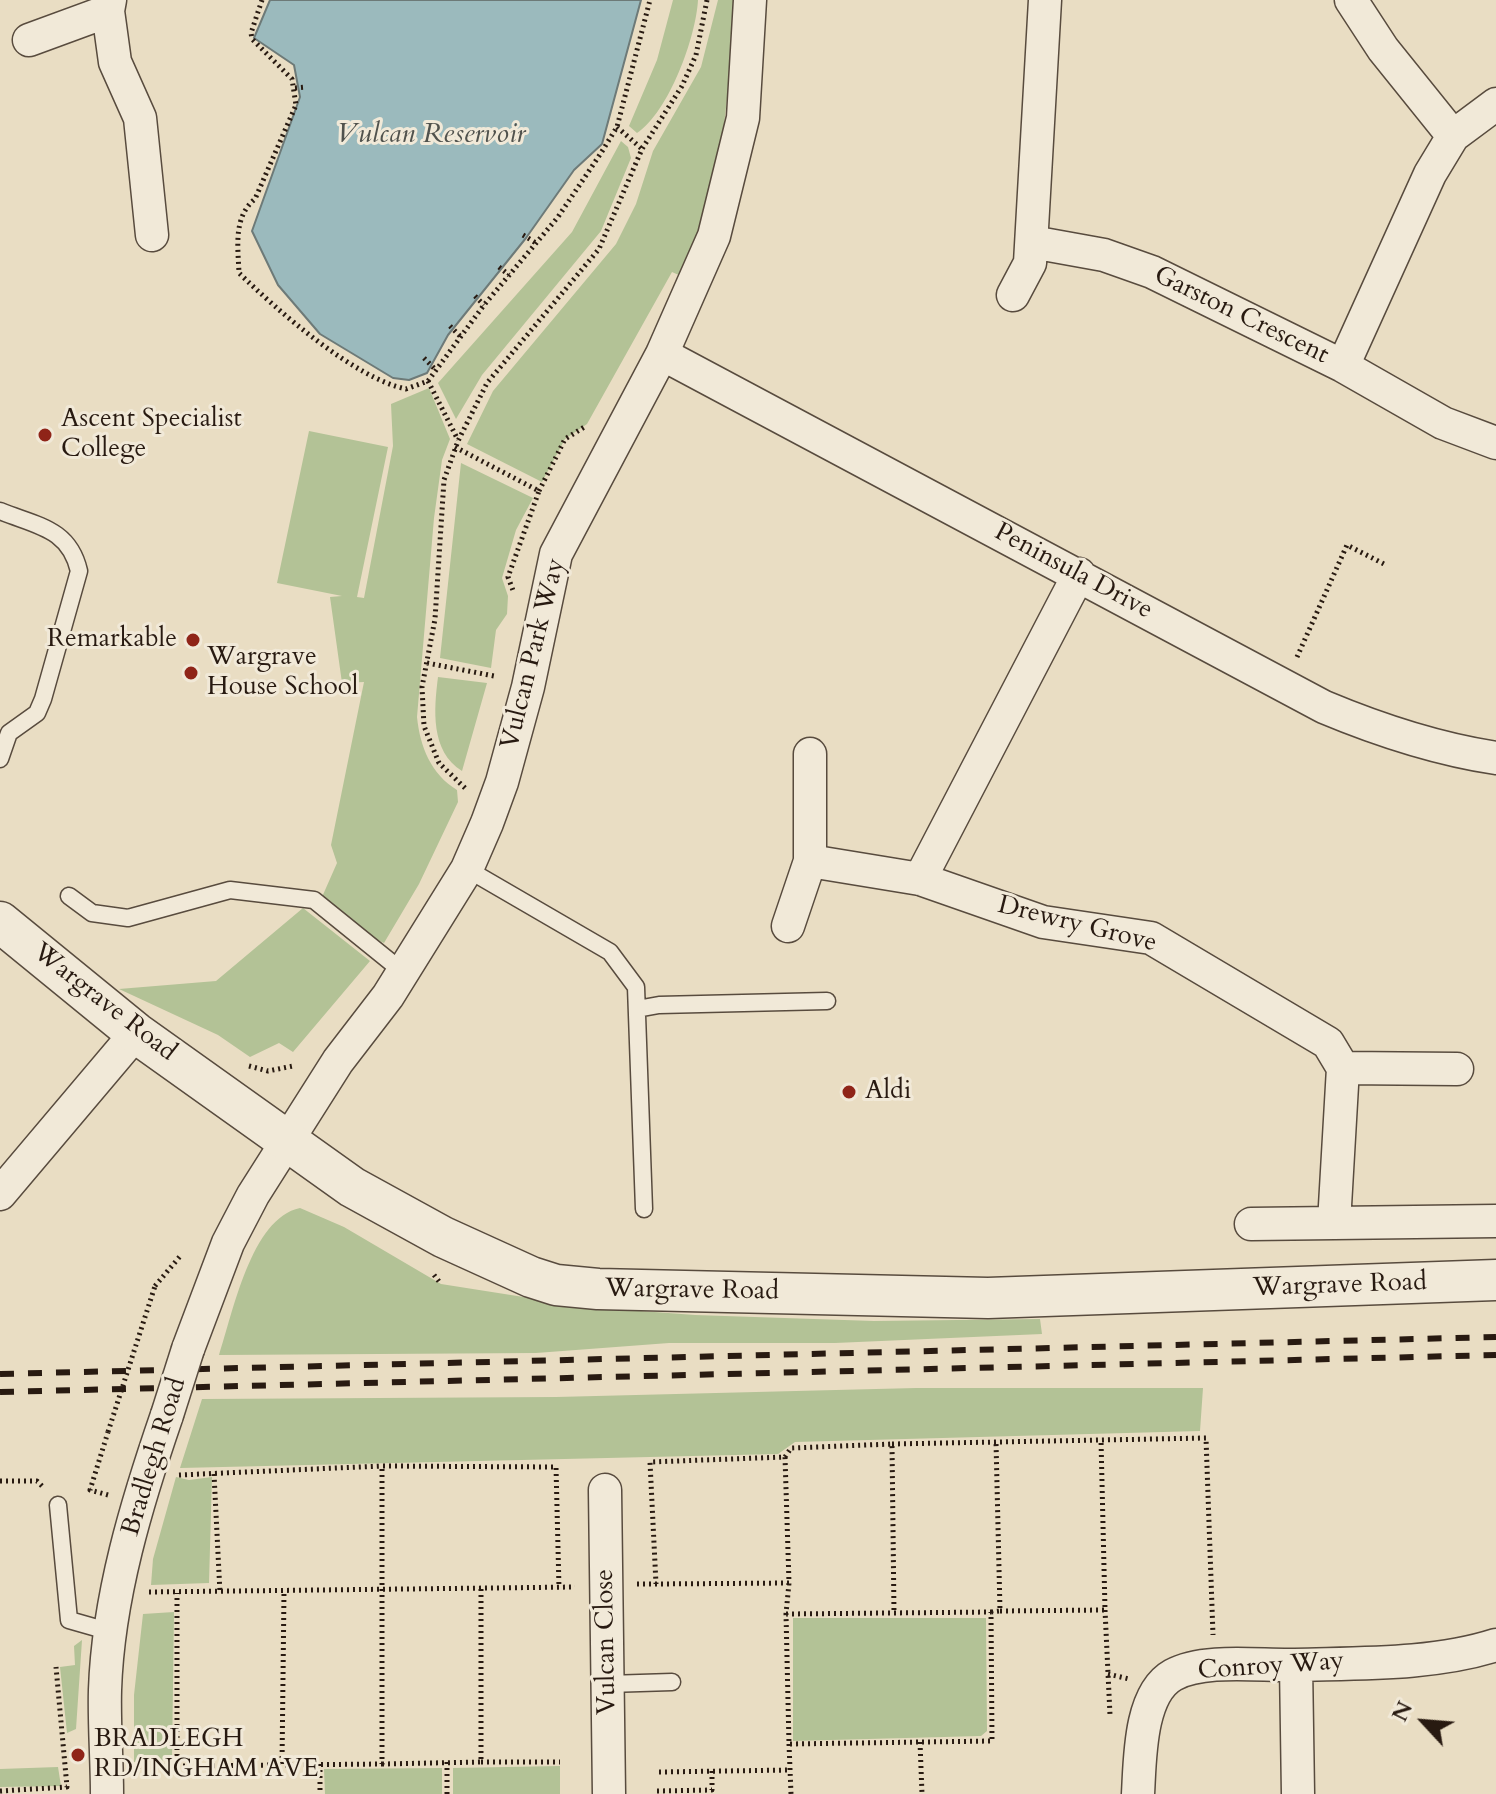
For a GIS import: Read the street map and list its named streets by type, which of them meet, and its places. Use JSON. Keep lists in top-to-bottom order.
{
  "streets": {
    "street": [
      "Garston Crescent",
      "Peninsula Drive",
      "Vulcan Park Way",
      "Drewry Grove",
      "Wargrave Road",
      "Bradlegh Road",
      "Vulcan Close",
      "Conroy Way"
    ]
  },
  "crossings": [
    ["Peninsula Drive", "Vulcan Park Way"],
    ["Vulcan Park Way", "Wargrave Road"],
    ["Vulcan Park Way", "Bradlegh Road"],
    ["Wargrave Road", "Bradlegh Road"]
  ],
  "water": ["Vulcan Reservoir"],
  "places": [
    "Ascent Specialist College",
    "Remarkable",
    "Wargrave House School",
    "Aldi",
    "BRADLEGH RD/INGHAM AVE"
  ],
  "north": "top left"
}
